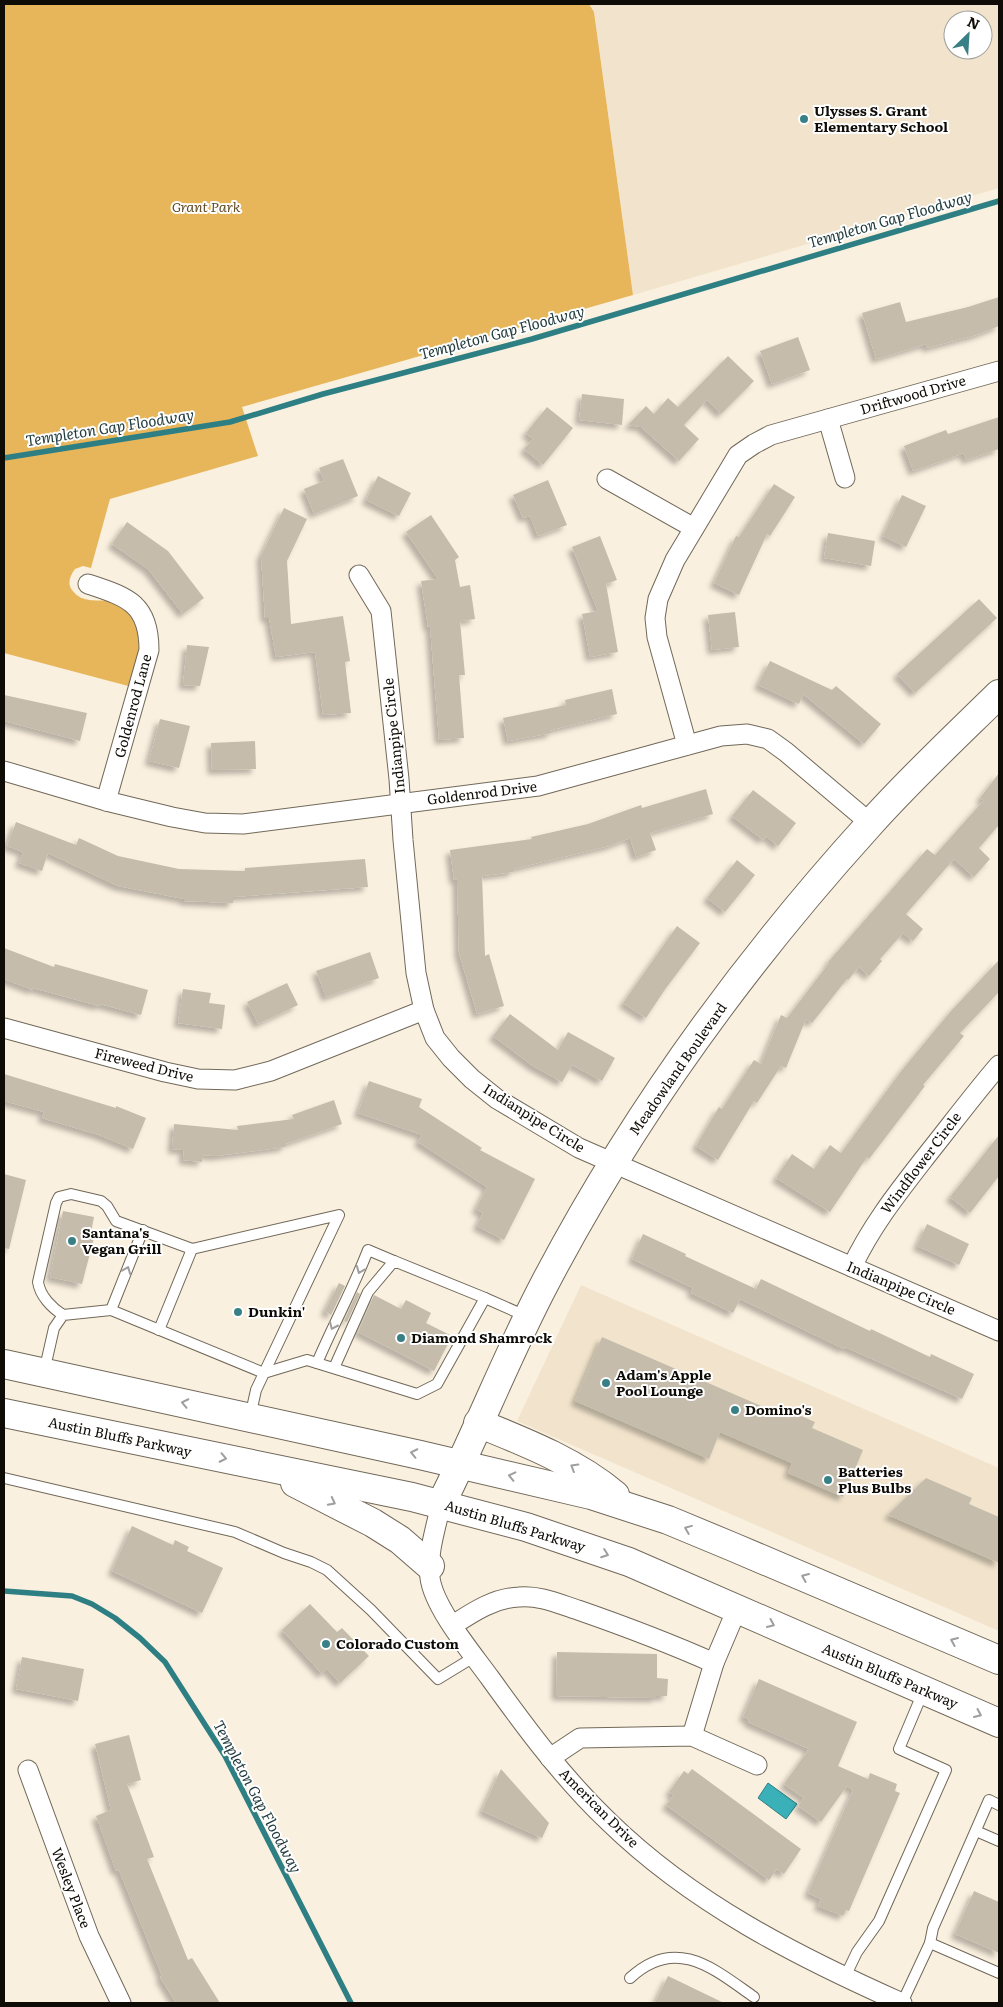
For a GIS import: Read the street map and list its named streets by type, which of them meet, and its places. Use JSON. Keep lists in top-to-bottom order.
{
  "streets": {
    "main road": ["Meadowland Boulevard", "Austin Bluffs Parkway"],
    "street": [
      "Driftwood Drive",
      "Goldenrod Lane",
      "Indianpipe Circle",
      "Goldenrod Drive",
      "Fireweed Drive",
      "Windflower Circle",
      "American Drive",
      "Wesley Place"
    ]
  },
  "crossings": [
    ["Driftwood Drive", "Goldenrod Drive"],
    ["Goldenrod Lane", "Goldenrod Drive"],
    ["Indianpipe Circle", "Goldenrod Drive"],
    ["Indianpipe Circle", "Fireweed Drive"],
    ["Indianpipe Circle", "Meadowland Boulevard"],
    ["Indianpipe Circle", "Windflower Circle"],
    ["Goldenrod Drive", "Meadowland Boulevard"],
    ["Meadowland Boulevard", "Austin Bluffs Parkway"],
    ["Meadowland Boulevard", "American Drive"],
    ["Austin Bluffs Parkway", "American Drive"]
  ],
  "water": ["Templeton Gap Floodway"],
  "parks": ["Grant Park"],
  "places": [
    "Ulysses S. Grant Elementary School",
    "Santana's Vegan Grill",
    "Dunkin'",
    "Diamond Shamrock",
    "Adam's Apple Pool Lounge",
    "Domino's",
    "Batteries Plus Bulbs",
    "Colorado Custom"
  ],
  "north": "top right"
}
